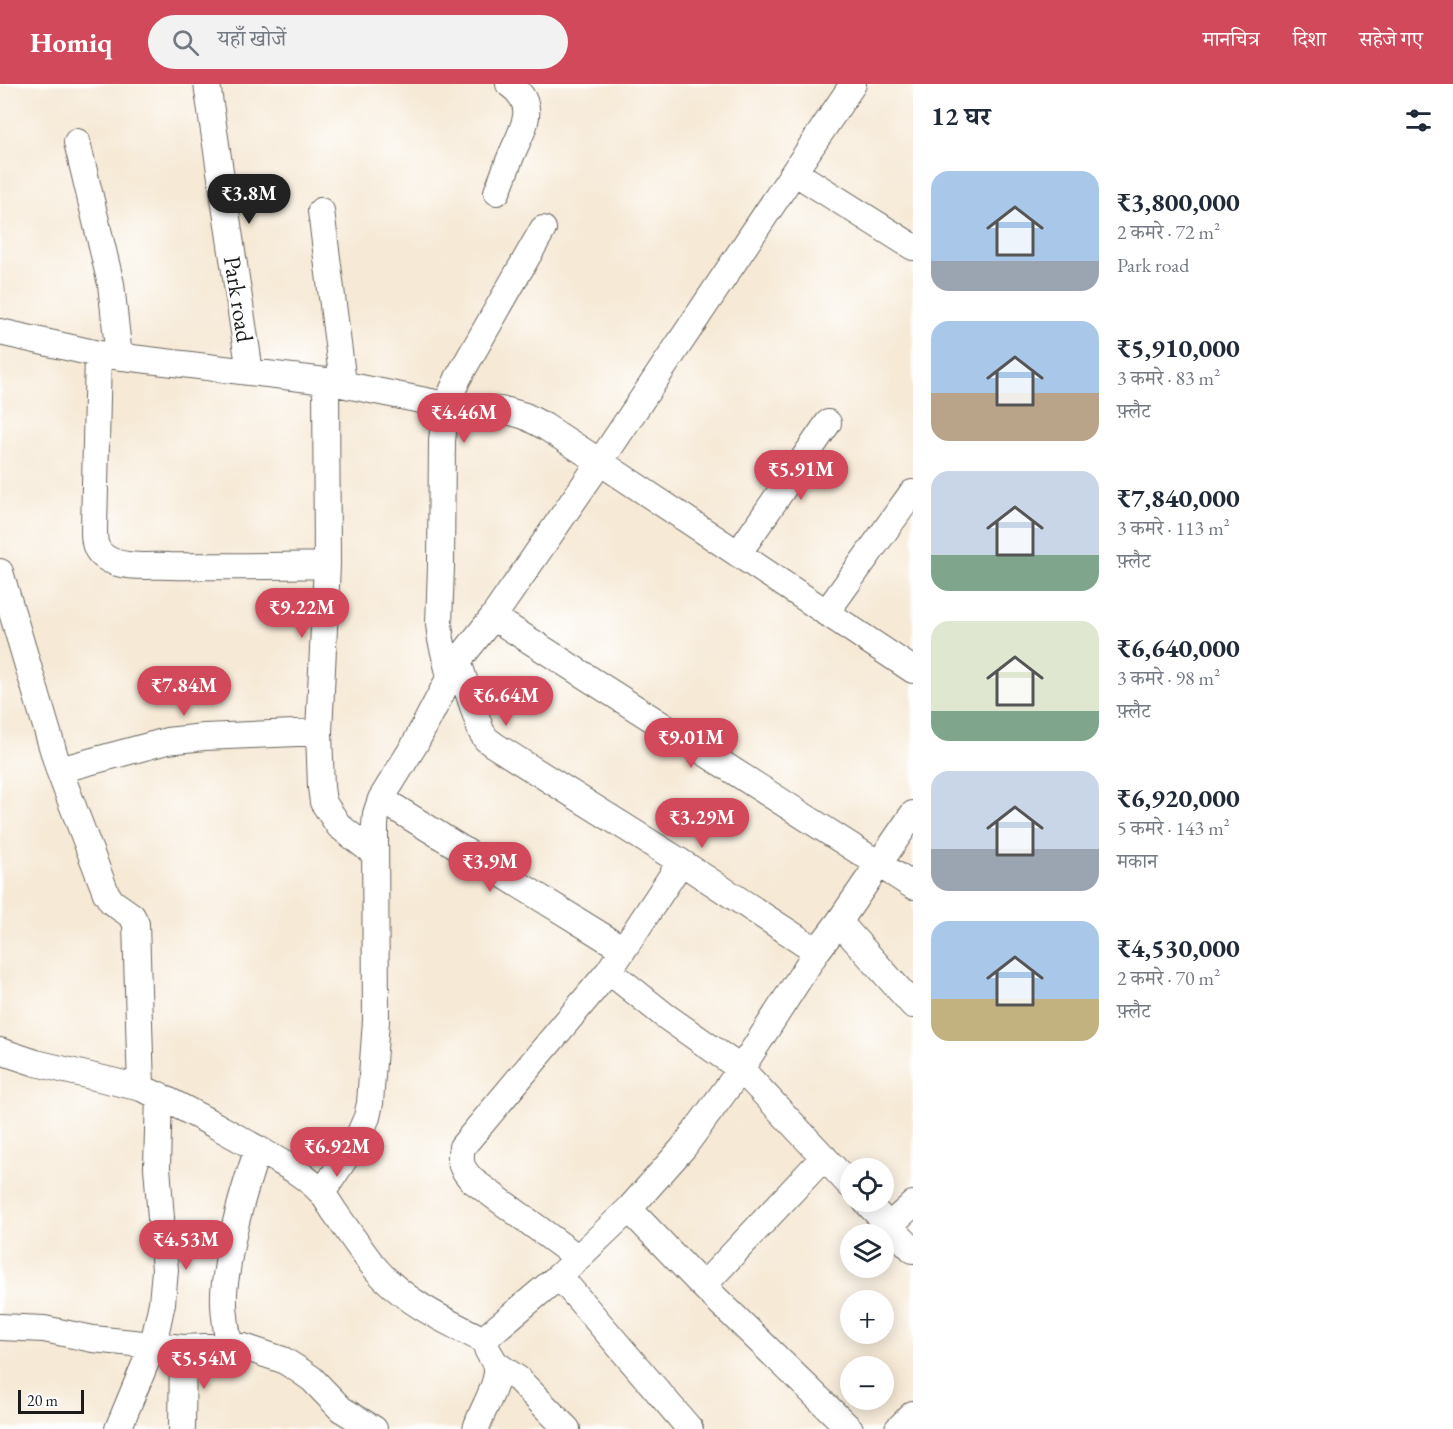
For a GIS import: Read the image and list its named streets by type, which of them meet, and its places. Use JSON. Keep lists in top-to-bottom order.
{
  "streets": {
    "street": ["Park road"]
  },
  "scale_bar": "20 m",
  "page": {
    "header": "Homiq",
    "search": "यहाँ खोजें",
    "nav": ["मानचित्र", "दिशा", "सहेजे गए"],
    "heading": "12 घर",
    "list": [
      {
        "name": "₹3,800,000",
        "note": "2 कमरे · 72 m² · Park road"
      },
      {
        "name": "₹5,910,000",
        "note": "3 कमरे · 83 m² · फ़्लैट"
      },
      {
        "name": "₹7,840,000",
        "note": "3 कमरे · 113 m² · फ़्लैट"
      },
      {
        "name": "₹6,640,000",
        "note": "3 कमरे · 98 m² · फ़्लैट"
      },
      {
        "name": "₹6,920,000",
        "note": "5 कमरे · 143 m² · मकान"
      },
      {
        "name": "₹4,530,000",
        "note": "2 कमरे · 70 m² · फ़्लैट"
      }
    ],
    "price": [
      "₹3.8M",
      "₹4.46M",
      "₹5.91M",
      "₹9.22M",
      "₹7.84M",
      "₹6.64M",
      "₹9.01M",
      "₹3.29M",
      "₹3.9M",
      "₹6.92M",
      "₹4.53M",
      "₹5.54M"
    ],
    "map_buttons": ["+", "−"],
    "scale": "20 m"
  }
}
